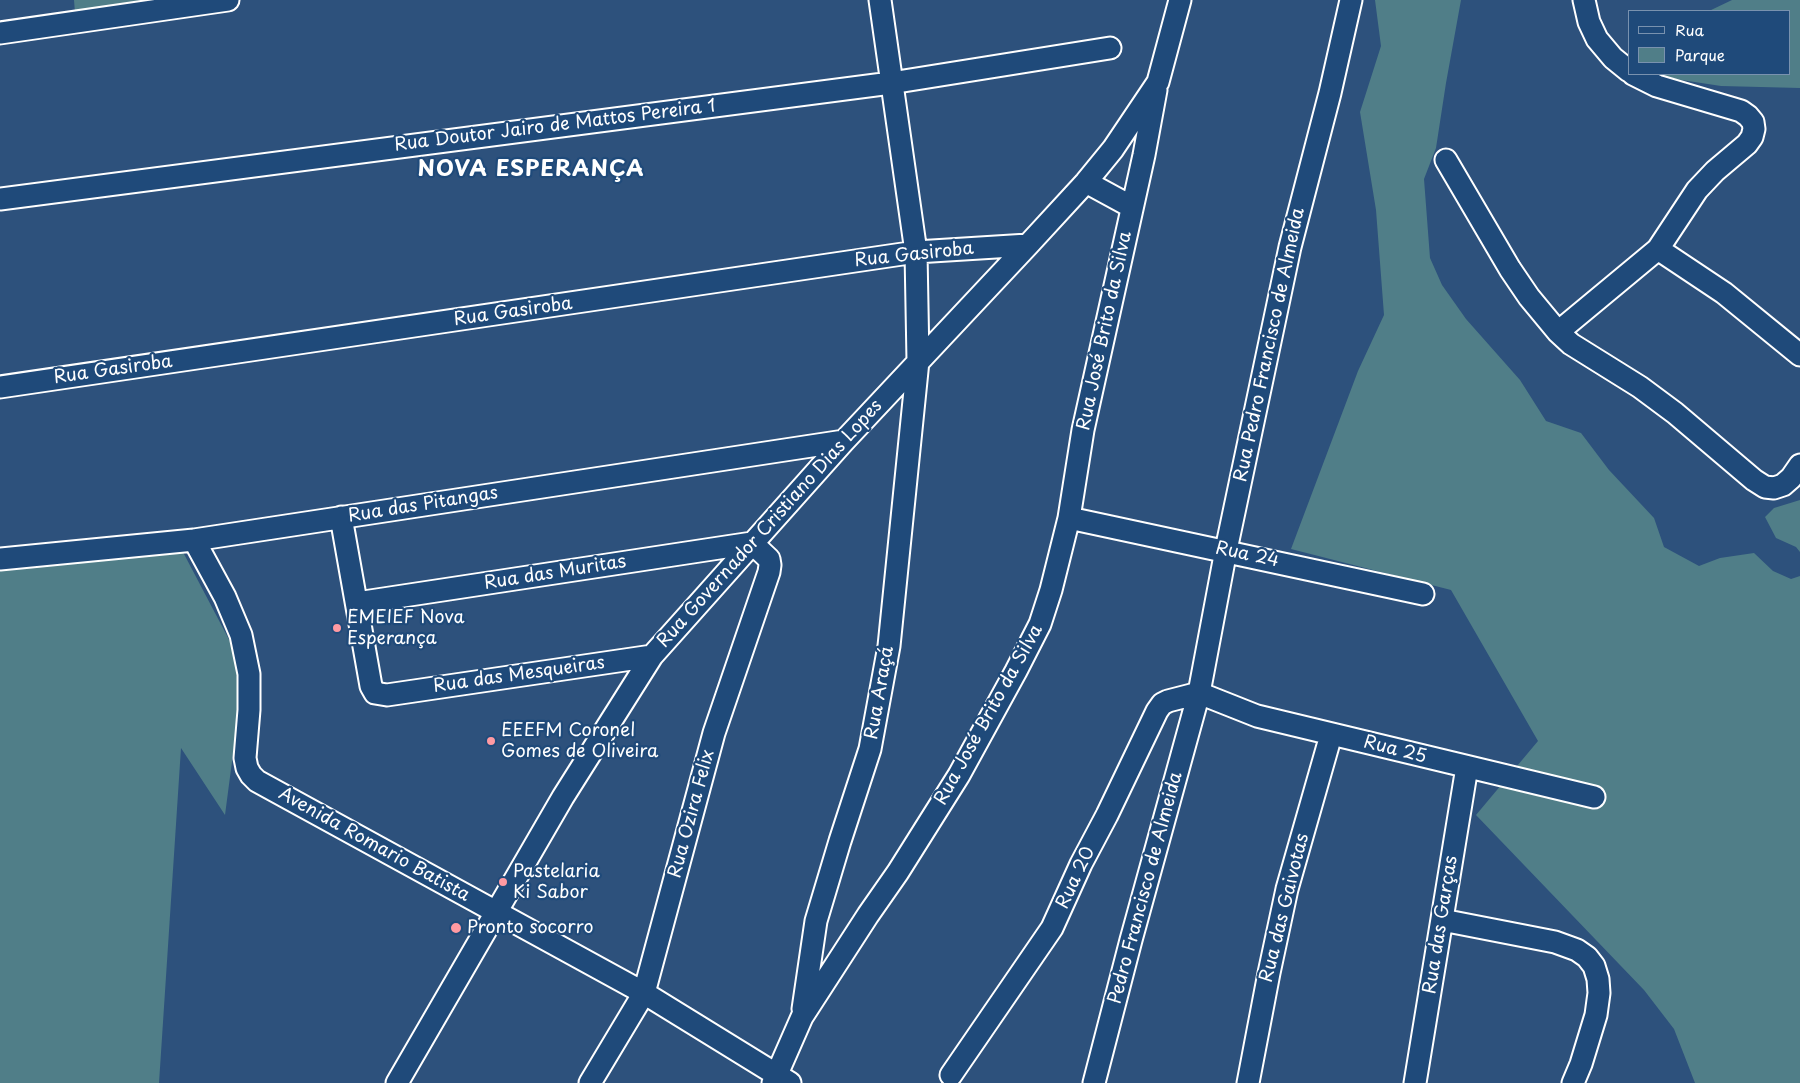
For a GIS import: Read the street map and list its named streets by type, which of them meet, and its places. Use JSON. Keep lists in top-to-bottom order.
{
  "streets": {
    "street": [
      "Rua Doutor Jairo de Mattos Pereira 1",
      "Rua Gasiroba",
      "Rua José Brito da Silva",
      "Rua Pedro Francisco de Almeida",
      "Rua das Pitangas",
      "Rua Governador Cristiano Dias Lopes",
      "Rua 24",
      "Rua das Muritas",
      "Rua das Mesqueiras",
      "Rua Araçá",
      "Rua 25",
      "Rua Ozira Felix",
      "Avenida Romario Batista",
      "Rua 20",
      "Pedro Francisco de Almeida",
      "Rua das Gaivotas",
      "Rua das Garças"
    ]
  },
  "crossings": [
    ["Rua Doutor Jairo de Mattos Pereira 1", "Rua Araçá"],
    ["Rua Gasiroba", "Rua Governador Cristiano Dias Lopes"],
    ["Rua Gasiroba", "Rua Araçá"],
    ["Rua José Brito da Silva", "Rua Governador Cristiano Dias Lopes"],
    ["Rua José Brito da Silva", "Rua 24"],
    ["Rua José Brito da Silva", "Rua Araçá"],
    ["Rua José Brito da Silva", "Avenida Romario Batista"],
    ["Rua Pedro Francisco de Almeida", "Rua 24"],
    ["Rua Pedro Francisco de Almeida", "Rua 25"],
    ["Rua Pedro Francisco de Almeida", "Rua 20"],
    ["Rua Pedro Francisco de Almeida", "Pedro Francisco de Almeida"],
    ["Rua das Pitangas", "Rua Governador Cristiano Dias Lopes"],
    ["Rua das Pitangas", "Avenida Romario Batista"],
    ["Rua Governador Cristiano Dias Lopes", "Rua das Muritas"],
    ["Rua Governador Cristiano Dias Lopes", "Rua das Mesqueiras"],
    ["Rua Governador Cristiano Dias Lopes", "Rua Araçá"],
    ["Rua Governador Cristiano Dias Lopes", "Rua Ozira Felix"],
    ["Rua Governador Cristiano Dias Lopes", "Avenida Romario Batista"],
    ["Rua das Muritas", "Rua das Mesqueiras"],
    ["Rua das Muritas", "Rua Ozira Felix"],
    ["Rua 25", "Rua 20"],
    ["Rua 25", "Pedro Francisco de Almeida"],
    ["Rua 25", "Rua das Gaivotas"],
    ["Rua 25", "Rua das Garças"],
    ["Rua Ozira Felix", "Avenida Romario Batista"],
    ["Rua 20", "Pedro Francisco de Almeida"]
  ],
  "districts": ["NOVA ESPERANÇA"],
  "places": [
    "EMEIEF Nova Esperança",
    "EEEFM Coronel Gomes de Oliveira",
    "Pastelaria Ki Sabor",
    "Pronto socorro"
  ],
  "legend": ["Rua", "Parque"]
}
